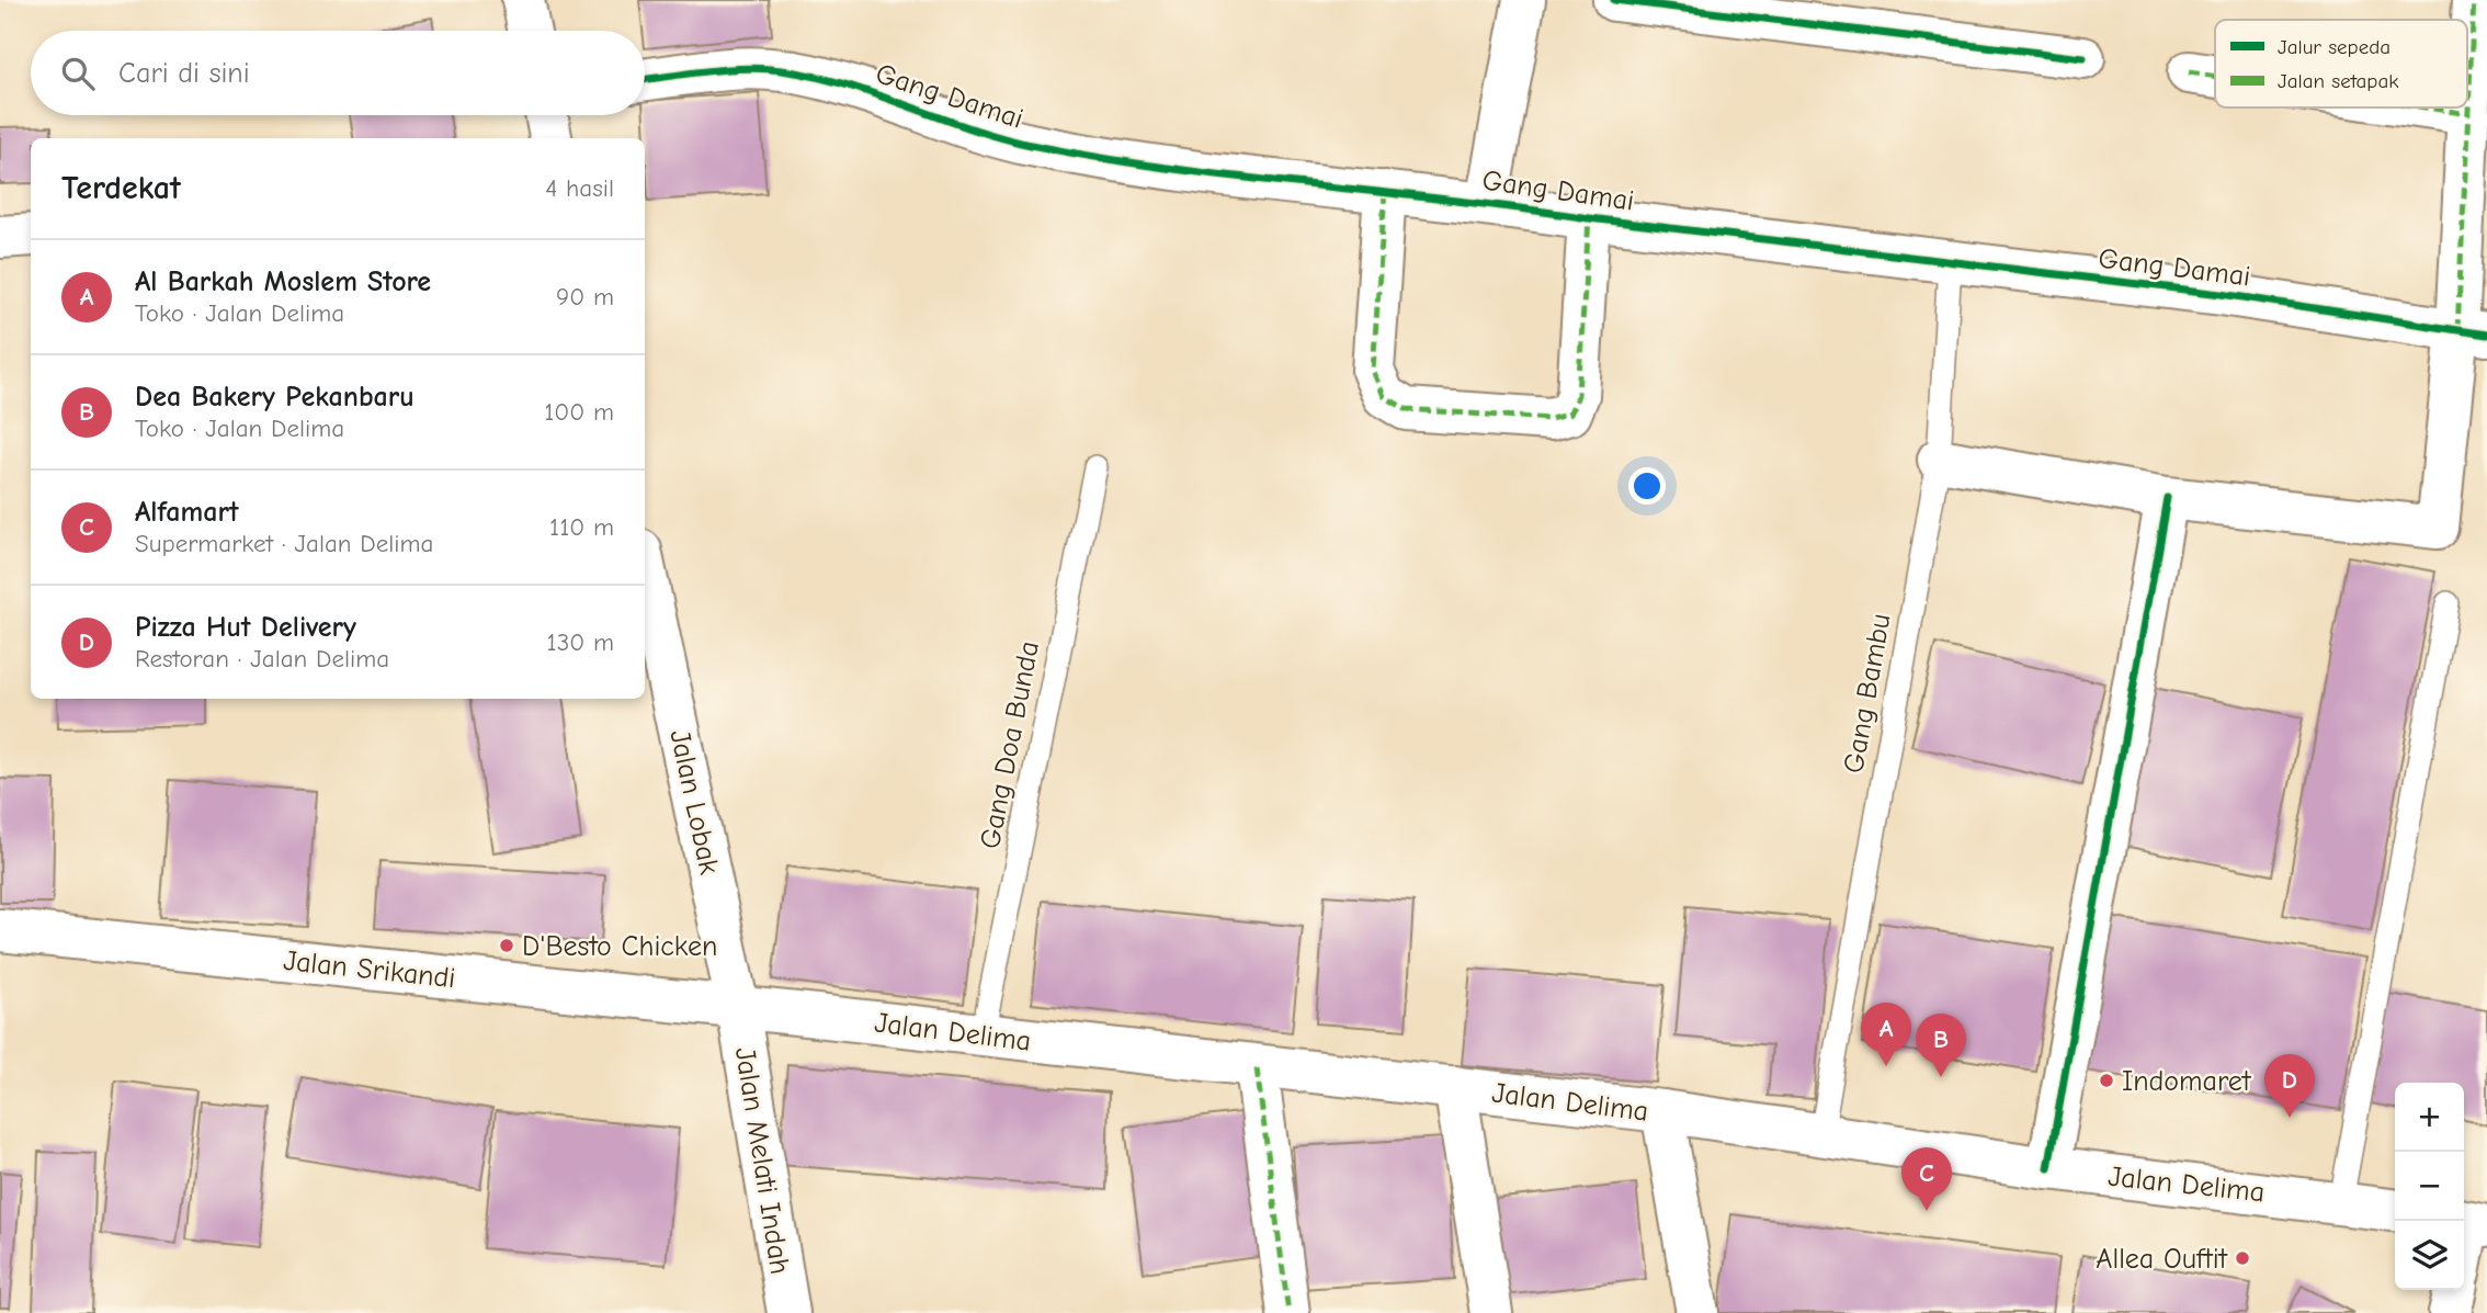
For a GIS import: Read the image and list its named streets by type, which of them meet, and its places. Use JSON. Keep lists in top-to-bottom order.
{
  "streets": {
    "street": [
      "Gang Damai",
      "Jalan Lobak",
      "Jalan Srikandi",
      "Jalan Delima",
      "Jalan Melati Indah"
    ],
    "lane": ["Gang Bambu", "Gang Doa Bunda"]
  },
  "crossings": [
    ["Gang Damai", "Gang Bambu"],
    ["Gang Bambu", "Jalan Delima"],
    ["Gang Doa Bunda", "Jalan Delima"],
    ["Jalan Lobak", "Jalan Srikandi"],
    ["Jalan Lobak", "Jalan Delima"],
    ["Jalan Lobak", "Jalan Melati Indah"],
    ["Jalan Srikandi", "Jalan Delima"],
    ["Jalan Srikandi", "Jalan Melati Indah"],
    ["Jalan Delima", "Jalan Melati Indah"]
  ],
  "places": ["D'Besto Chicken", "Indomaret", "Allea Ouftit"],
  "legend": ["Jalur sepeda", "Jalan setapak"],
  "page": {
    "search": "Cari di sini",
    "heading": ["Terdekat", "4 hasil"],
    "list": [
      {
        "mark": "A",
        "name": "Al Barkah Moslem Store",
        "note": "Toko · Jalan Delima",
        "value": "90 m"
      },
      {
        "mark": "B",
        "name": "Dea Bakery Pekanbaru",
        "note": "Toko · Jalan Delima",
        "value": "100 m"
      },
      {
        "mark": "C",
        "name": "Alfamart",
        "note": "Supermarket · Jalan Delima",
        "value": "110 m"
      },
      {
        "mark": "D",
        "name": "Pizza Hut Delivery",
        "note": "Restoran · Jalan Delima",
        "value": "130 m"
      }
    ],
    "pins": [
      "A",
      "B",
      "D",
      "C"
    ],
    "map_buttons": ["+", "−"]
  }
}
